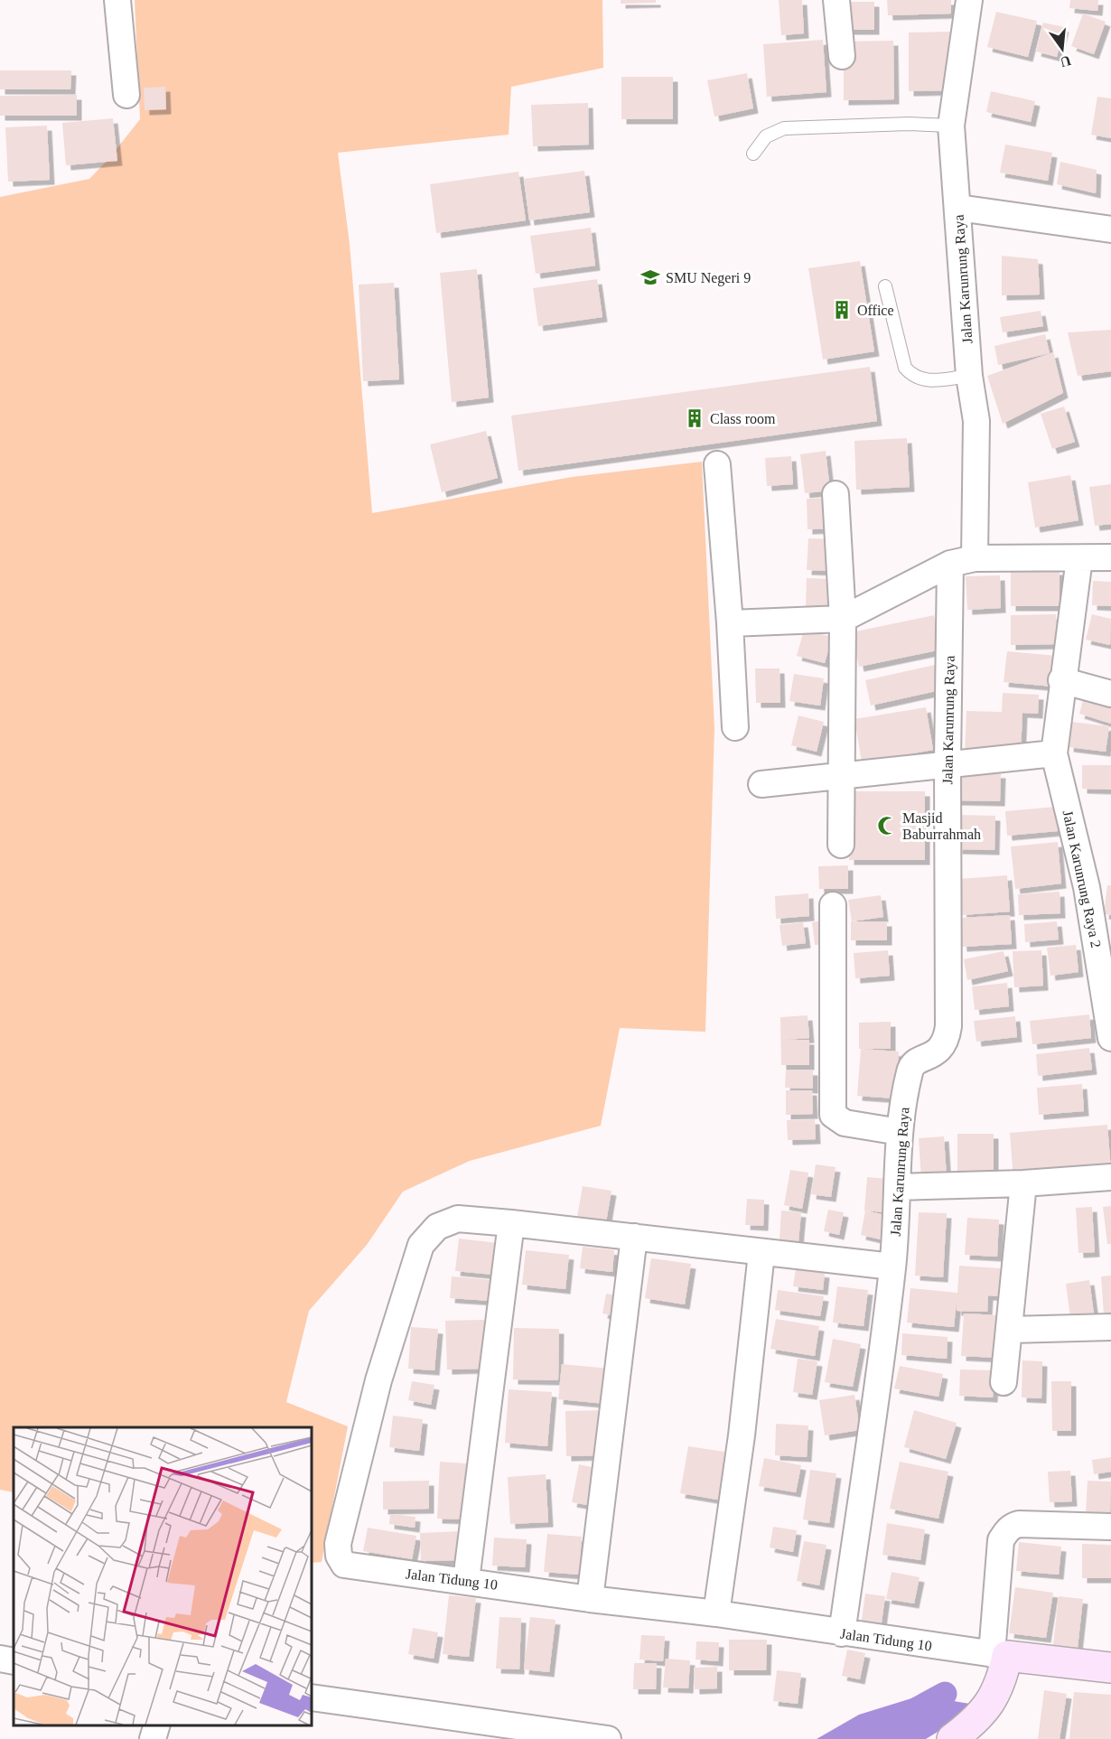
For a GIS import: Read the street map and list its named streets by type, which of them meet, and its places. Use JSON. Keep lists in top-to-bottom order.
{
  "streets": {
    "street": ["Jalan Karunrung Raya", "Jalan Karunrung Raya 2", "Jalan Tidung 10"]
  },
  "crossings": [
    ["Jalan Karunrung Raya", "Jalan Tidung 10"]
  ],
  "places": {
    "school or university": ["SMU Negeri 9"],
    "building": ["Office", "Class room"],
    "mosque": ["Masjid Baburrahmah"]
  },
  "north": "bottom"
}
